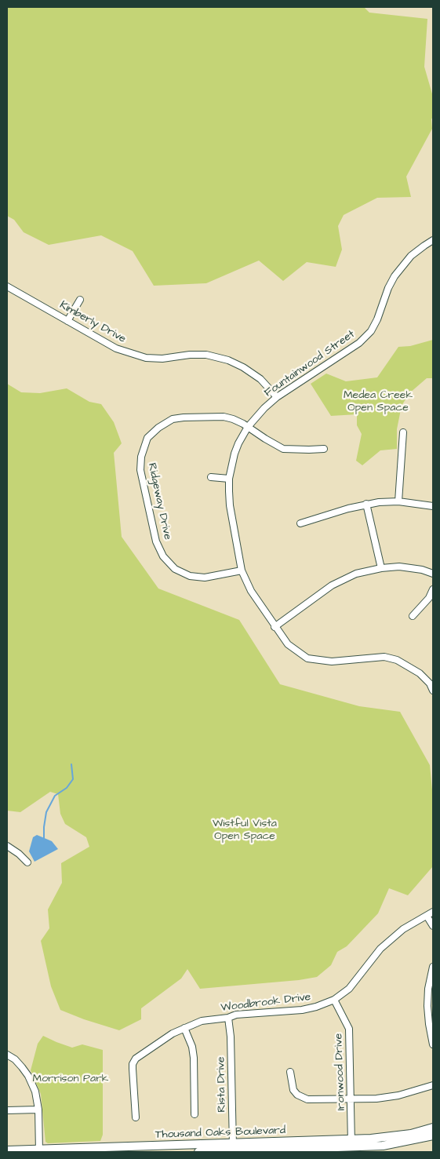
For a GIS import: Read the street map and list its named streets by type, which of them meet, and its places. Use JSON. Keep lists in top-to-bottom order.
{
  "streets": {
    "main road": ["Thousand Oaks Boulevard"],
    "street": [
      "Kimberly Drive",
      "Fountainwood Street",
      "Ridgeway Drive",
      "Woodbrook Drive",
      "Ironwood Drive",
      "Rista Drive"
    ]
  },
  "crossings": [
    ["Kimberly Drive", "Fountainwood Street"],
    ["Fountainwood Street", "Ridgeway Drive"],
    ["Woodbrook Drive", "Ironwood Drive"],
    ["Woodbrook Drive", "Rista Drive"],
    ["Ironwood Drive", "Thousand Oaks Boulevard"],
    ["Rista Drive", "Thousand Oaks Boulevard"]
  ],
  "parks": ["Medea Creek Open Space", "Wistful Vista Open Space", "Morrison Park"]
}
